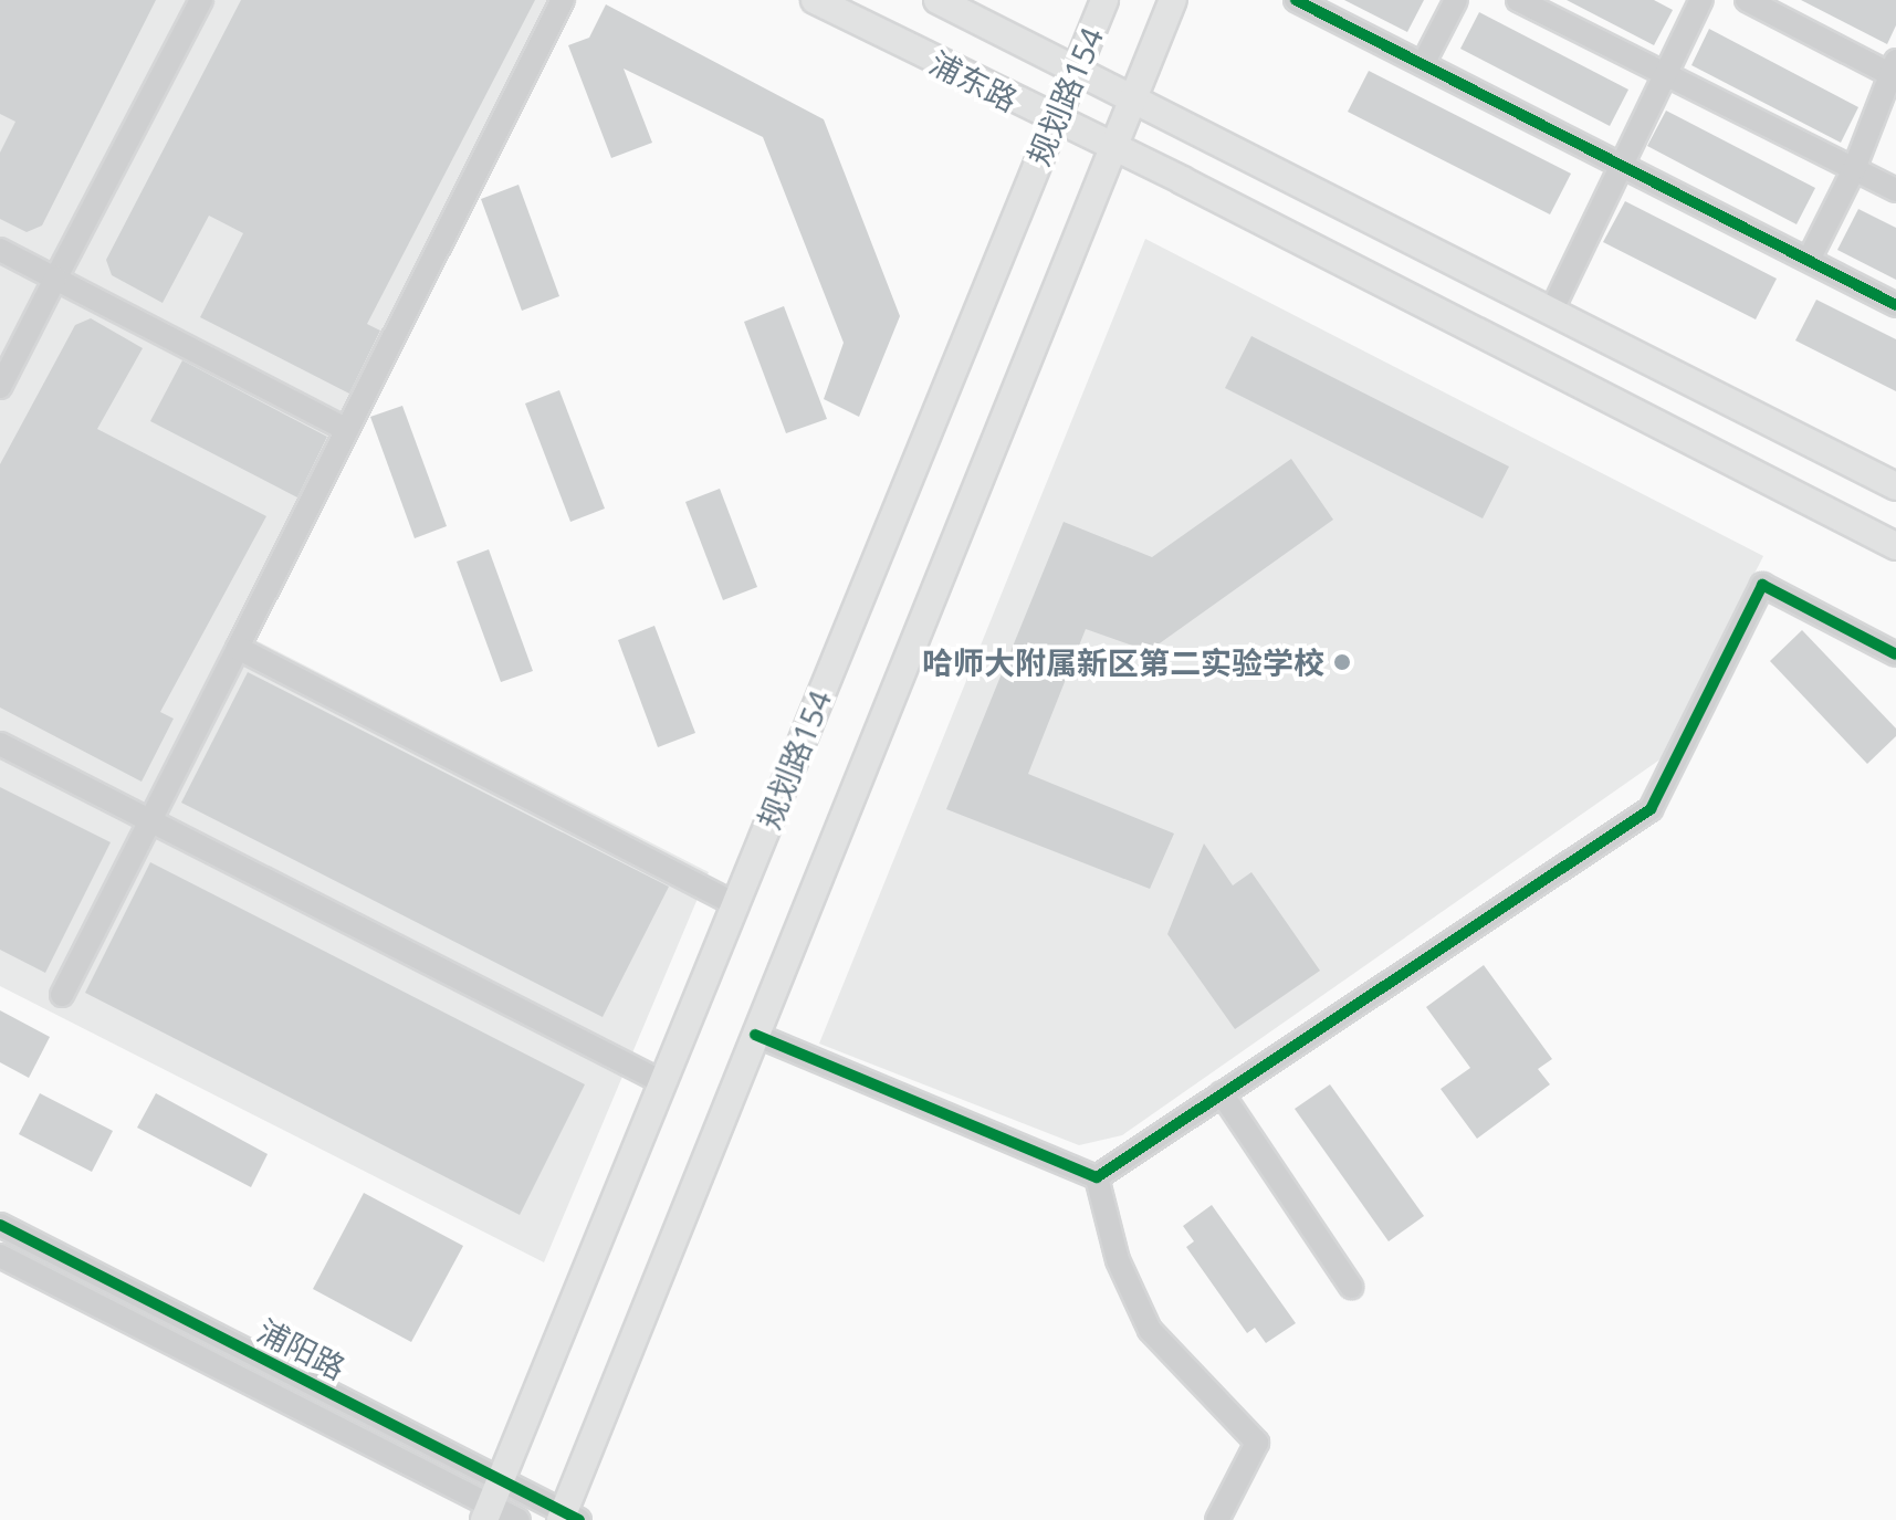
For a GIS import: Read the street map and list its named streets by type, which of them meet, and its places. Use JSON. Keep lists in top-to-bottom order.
{
  "streets": {
    "main road": ["浦东路", "规划路154"],
    "street": ["浦阳路"]
  },
  "crossings": [
    ["浦东路", "规划路154"],
    ["规划路154", "浦阳路"]
  ],
  "places": ["哈师大附属新区第二实验学校"]
}
